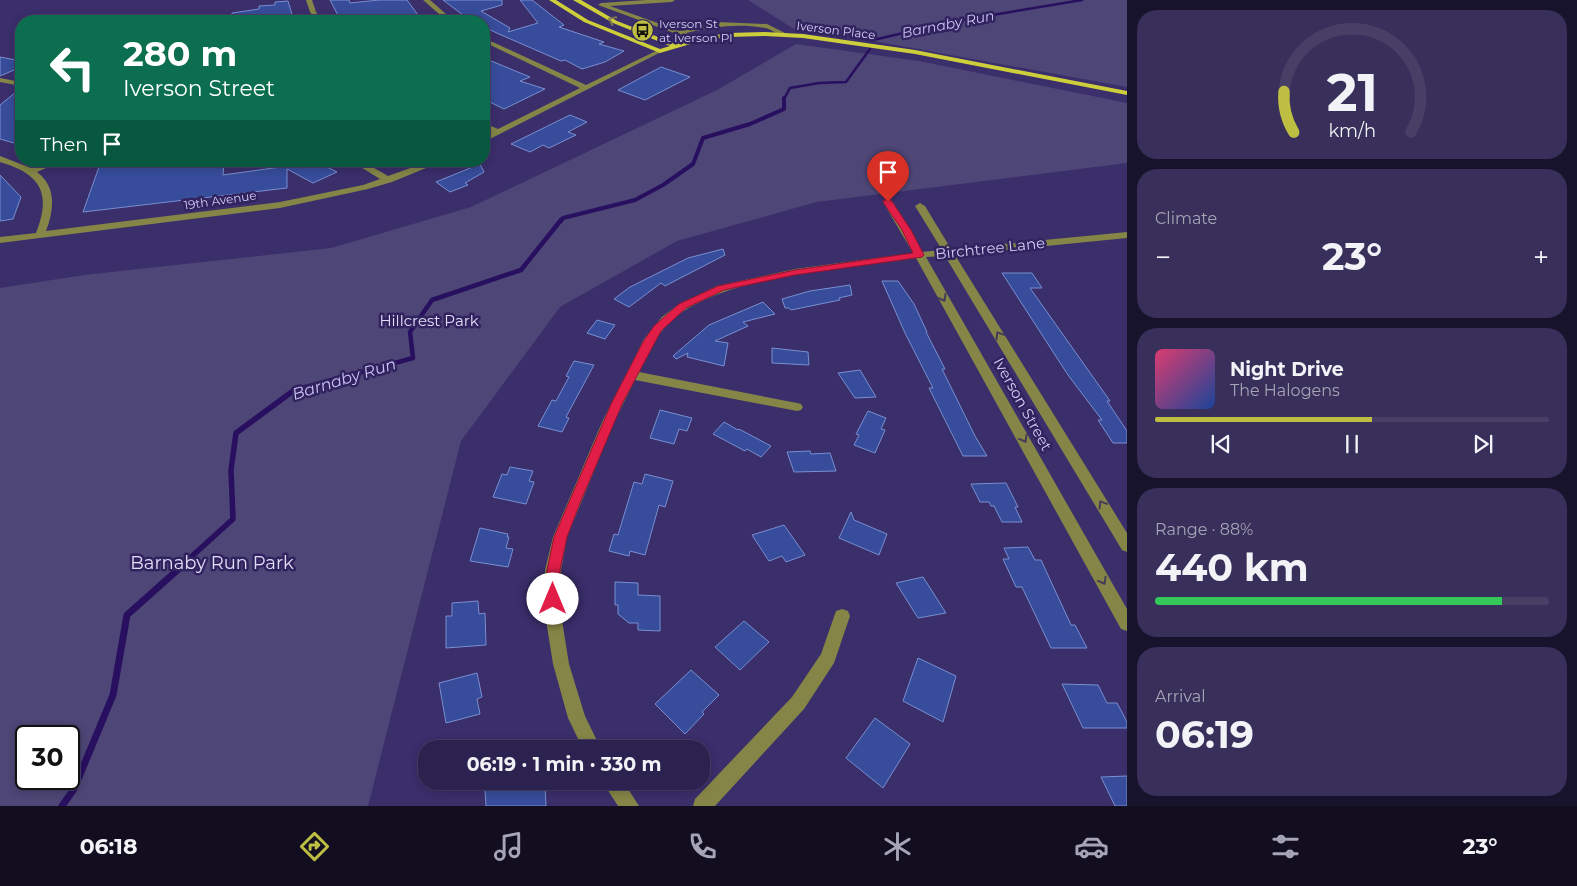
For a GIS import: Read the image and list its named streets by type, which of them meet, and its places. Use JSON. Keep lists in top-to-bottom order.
{
  "streets": {
    "main road": ["Iverson Place"],
    "street": ["19th Avenue", "Birchtree Lane", "Iverson Street"]
  },
  "crossings": [
    ["Birchtree Lane", "Iverson Street"]
  ],
  "water": ["Barnaby Run"],
  "parks": ["Hillcrest Park", "Barnaby Run Park"],
  "places": {
    "bus stop": ["Iverson St at Iverson Pl"]
  },
  "page": {
    "turn": ["280 m", "Iverson Street"],
    "then": "Then",
    "tile": [
      "Climate",
      ["Range · 88%", "440 km"],
      ["Arrival", "06:19"]
    ],
    "heat": ["−", "23°", "+"],
    "song": ["Night Drive", "The Halogens"],
    "limit": "30",
    "trip": "06:19 · 1 min · 330 m",
    "tabs": ["06:18", "23°"],
    "gauge": ["21", "km/h"]
  }
}
